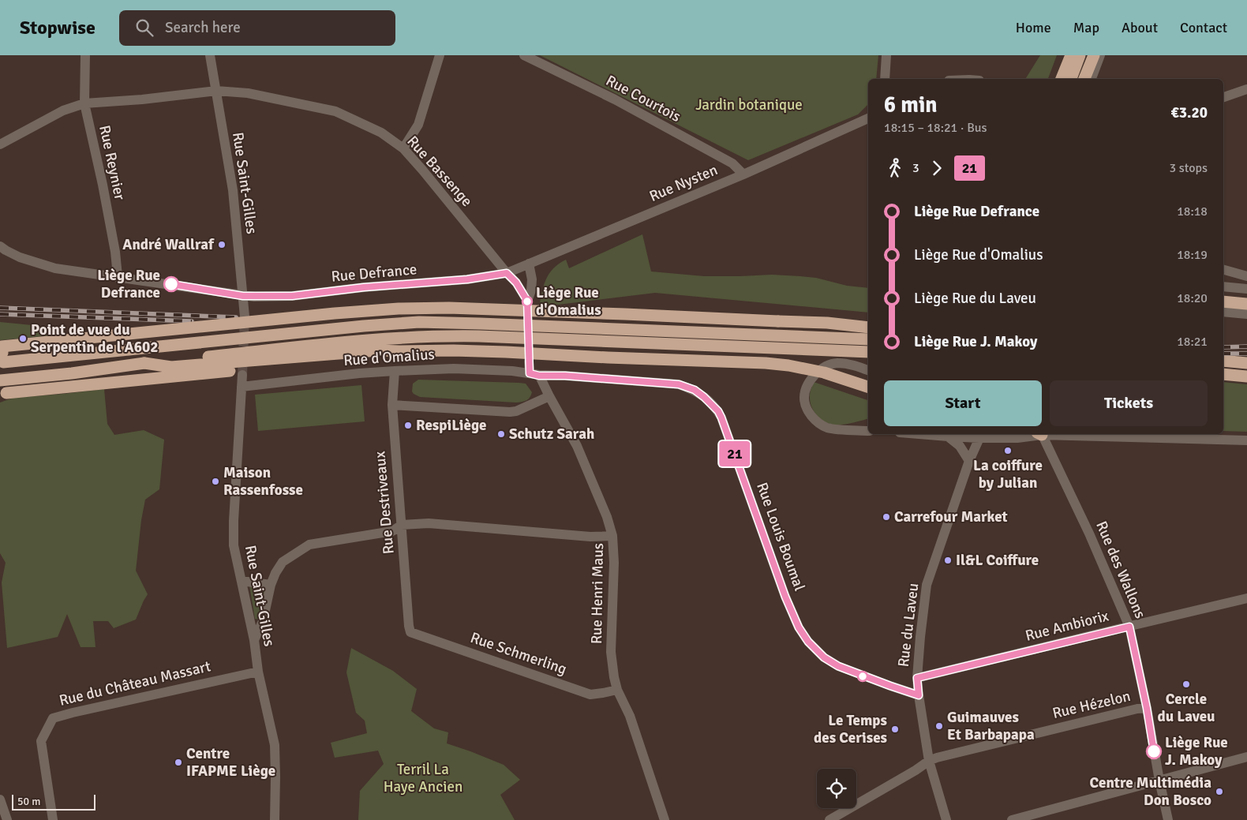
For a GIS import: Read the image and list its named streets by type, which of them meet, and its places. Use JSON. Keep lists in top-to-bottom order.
{
  "streets": {
    "street": [
      "Rue Courtois",
      "Rue Reynier",
      "Rue Bassenge",
      "Rue Saint-Gilles",
      "Rue Nysten",
      "Rue Defrance",
      "Rue d'Omalius",
      "Rue Destriveaux",
      "Rue Louis Boumal",
      "Rue des Wallons",
      "Rue Henri Maus",
      "Rue du Laveu",
      "Rue Ambiorix",
      "Rue Schmerling",
      "Rue du Château Massart",
      "Rue Hézelon"
    ]
  },
  "crossings": [
    ["Rue Courtois", "Rue Nysten"],
    ["Rue Reynier", "Rue Bassenge"],
    ["Rue Reynier", "Rue Defrance"],
    ["Rue Bassenge", "Rue Saint-Gilles"],
    ["Rue Bassenge", "Rue Nysten"],
    ["Rue Bassenge", "Rue Defrance"],
    ["Rue Saint-Gilles", "Rue Defrance"],
    ["Rue Saint-Gilles", "Rue d'Omalius"],
    ["Rue Saint-Gilles", "Rue du Château Massart"],
    ["Rue Nysten", "Rue Defrance"],
    ["Rue d'Omalius", "Rue Destriveaux"],
    ["Rue d'Omalius", "Rue Louis Boumal"],
    ["Rue d'Omalius", "Rue Henri Maus"],
    ["Rue Destriveaux", "Rue Schmerling"],
    ["Rue Louis Boumal", "Rue Henri Maus"],
    ["Rue Louis Boumal", "Rue du Laveu"],
    ["Rue des Wallons", "Rue Ambiorix"],
    ["Rue des Wallons", "Rue Hézelon"],
    ["Rue Henri Maus", "Rue Schmerling"],
    ["Rue du Laveu", "Rue Ambiorix"],
    ["Rue du Laveu", "Rue Hézelon"]
  ],
  "parks": ["Jardin botanique", "Terril La Haye Ancien"],
  "places": [
    "André Wallraf",
    "Liège Rue Defrance",
    "Liège Rue d'Omalius",
    "Point de vue du Serpentin de l'A602",
    "RespiLiège",
    "Schutz Sarah",
    "La coiffure by Julian",
    "Maison Rassenfosse",
    "Carrefour Market",
    "Il&L Coiffure",
    "Cercle du Laveu",
    "Guimauves Et Barbapapa",
    "Le Temps des Cerises",
    "Liège Rue J. Makoy",
    "Centre IFAPME Liège",
    "Centre Multimédia Don Bosco"
  ],
  "lines": ["bus line 21"],
  "scale_bar": "50 m",
  "page": {
    "header": "Stopwise",
    "search": "Search here",
    "nav": [
      "Home",
      "Map",
      "About",
      "Contact"
    ],
    "on_map": "21",
    "heading": ["6 min", "18:15 – 18:21 · Bus", "€3.20"],
    "legs": ["3", "21", "3 stops"],
    "list": [
      {
        "name": "Liège Rue Defrance",
        "value": "18:18"
      },
      {
        "name": "Liège Rue d'Omalius",
        "value": "18:19"
      },
      {
        "name": "Liège Rue du Laveu",
        "value": "18:20"
      },
      {
        "name": "Liège Rue J. Makoy",
        "value": "18:21"
      }
    ],
    "buttons": ["Start", "Tickets"],
    "scale": "50 m"
  }
}
